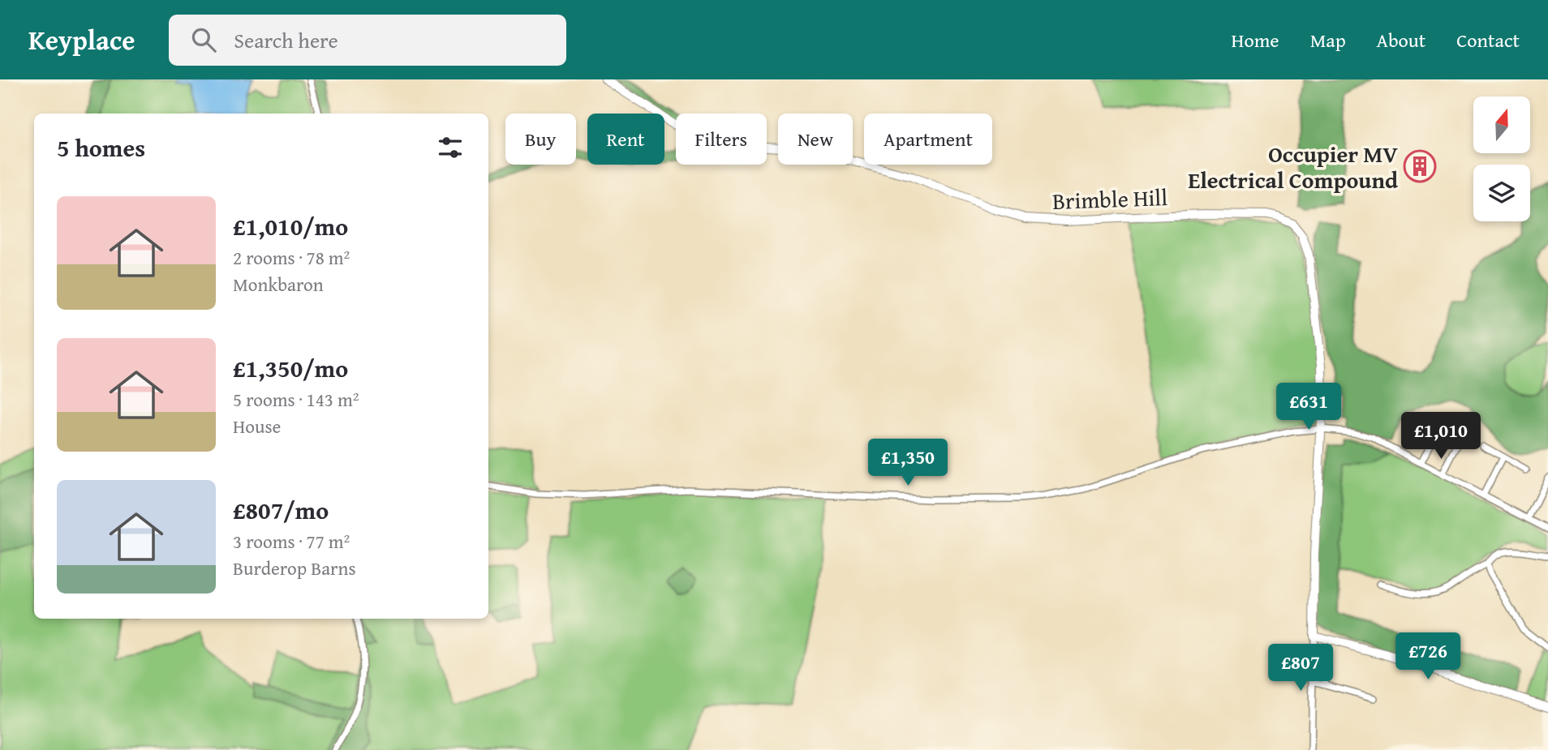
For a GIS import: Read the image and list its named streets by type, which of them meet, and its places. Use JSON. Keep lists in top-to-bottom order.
{
  "streets": {
    "main road": ["Brimble Hill"]
  },
  "places": {
    "building": ["Occupier MV Electrical Compound"]
  },
  "north": "top",
  "page": {
    "header": "Keyplace",
    "search": "Search here",
    "nav": [
      "Home",
      "Map",
      "About",
      "Contact"
    ],
    "chip": [
      "Buy",
      "Rent",
      "Filters",
      "New",
      "Apartment"
    ],
    "heading": "5 homes",
    "list": [
      {
        "name": "£1,010/mo",
        "note": "2 rooms · 78 m² · Monkbaron"
      },
      {
        "name": "£1,350/mo",
        "note": "5 rooms · 143 m² · House"
      },
      {
        "name": "£807/mo",
        "note": "3 rooms · 77 m² · Burderop Barns"
      }
    ],
    "price": [
      "£631",
      "£1,010",
      "£1,350",
      "£726",
      "£807"
    ]
  }
}
